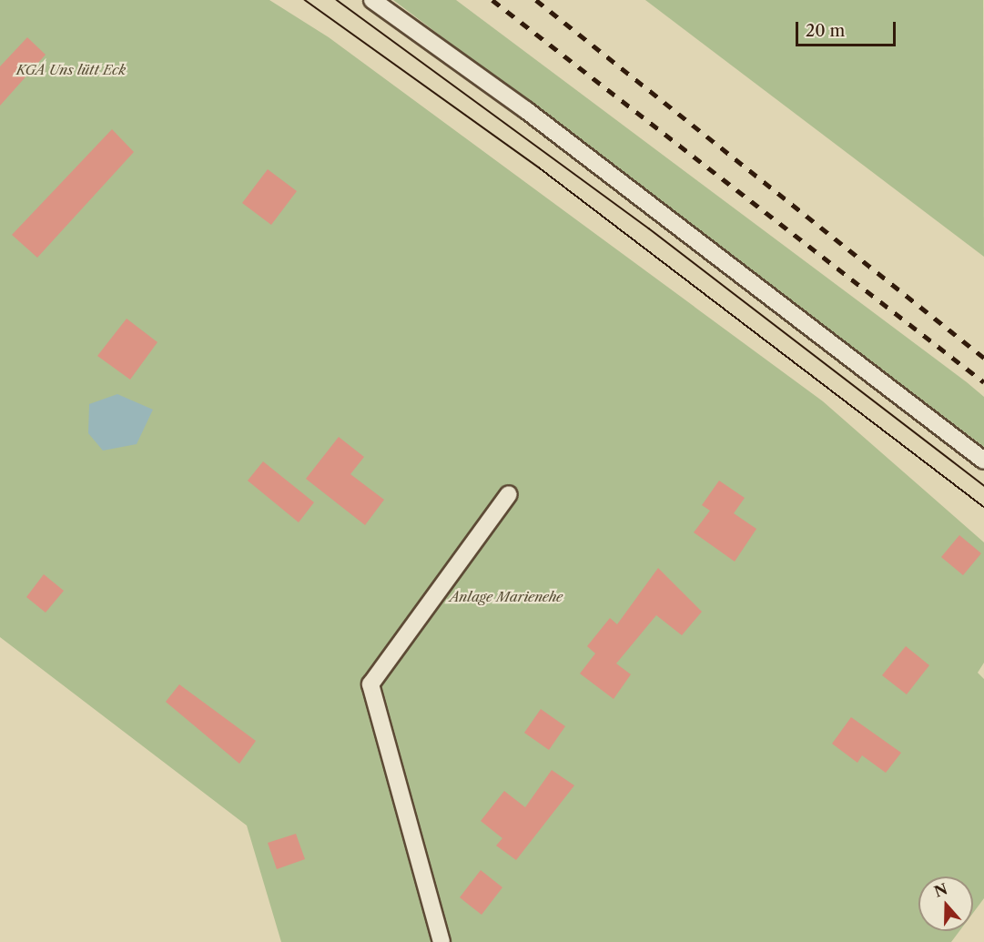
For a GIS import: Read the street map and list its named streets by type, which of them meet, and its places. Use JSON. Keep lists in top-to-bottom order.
{
  "parks": ["KGA Uns lütt Eck", "Anlage Marienehe"],
  "scale_bar": "20 m",
  "north": "top"
}
